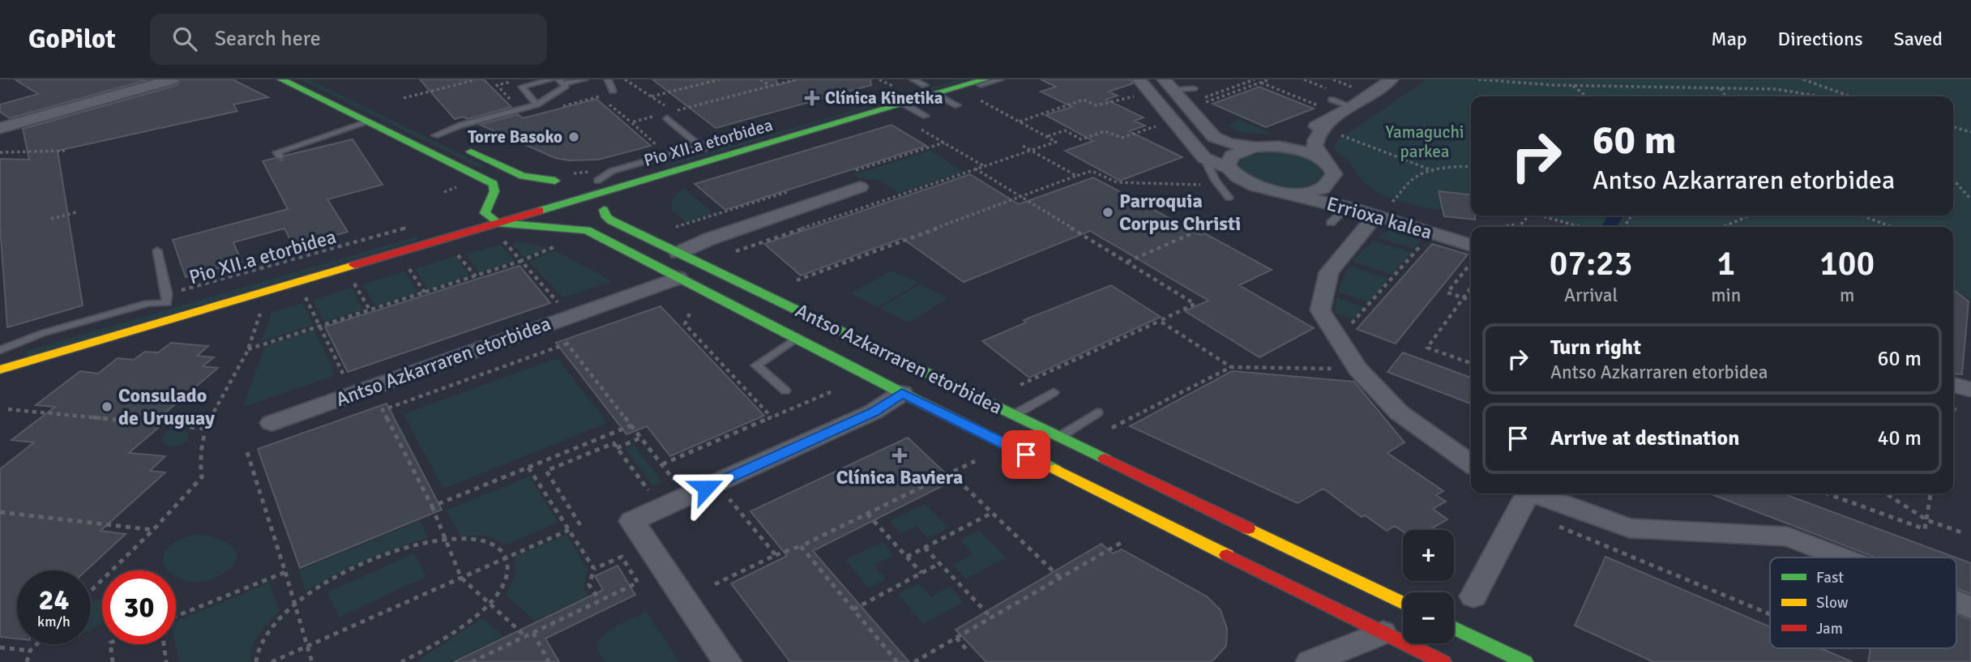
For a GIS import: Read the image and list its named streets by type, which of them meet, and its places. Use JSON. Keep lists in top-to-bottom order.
{
  "streets": {
    "main road": ["Pio XII.a etorbidea", "Antso Azkarraren etorbidea"],
    "street": ["Errioxa kalea"]
  },
  "crossings": [
    ["Pio XII.a etorbidea", "Antso Azkarraren etorbidea"]
  ],
  "parks": ["Yamaguchi parkea"],
  "places": {
    "health": ["Clínica Kinetika", "Clínica Baviera"],
    "other": ["Torre Basoko", "Parroquia Corpus Christi", "Consulado de Uruguay"]
  },
  "legend": ["Fast", "Slow", "Jam"],
  "page": {
    "header": "GoPilot",
    "search": "Search here",
    "nav": ["Map", "Directions", "Saved"],
    "turn": ["60 m", "Antso Azkarraren etorbidea"],
    "eta": [
      "07:23",
      "Arrival",
      "1",
      "min",
      "100",
      "m"
    ],
    "list": [
      {
        "name": "Turn right",
        "note": "Antso Azkarraren etorbidea",
        "value": "60 m"
      },
      {
        "name": "Arrive at destination",
        "value": "40 m"
      }
    ],
    "map_buttons": ["+", "−"],
    "speed": "24 km/h",
    "limit": "30"
  }
}
